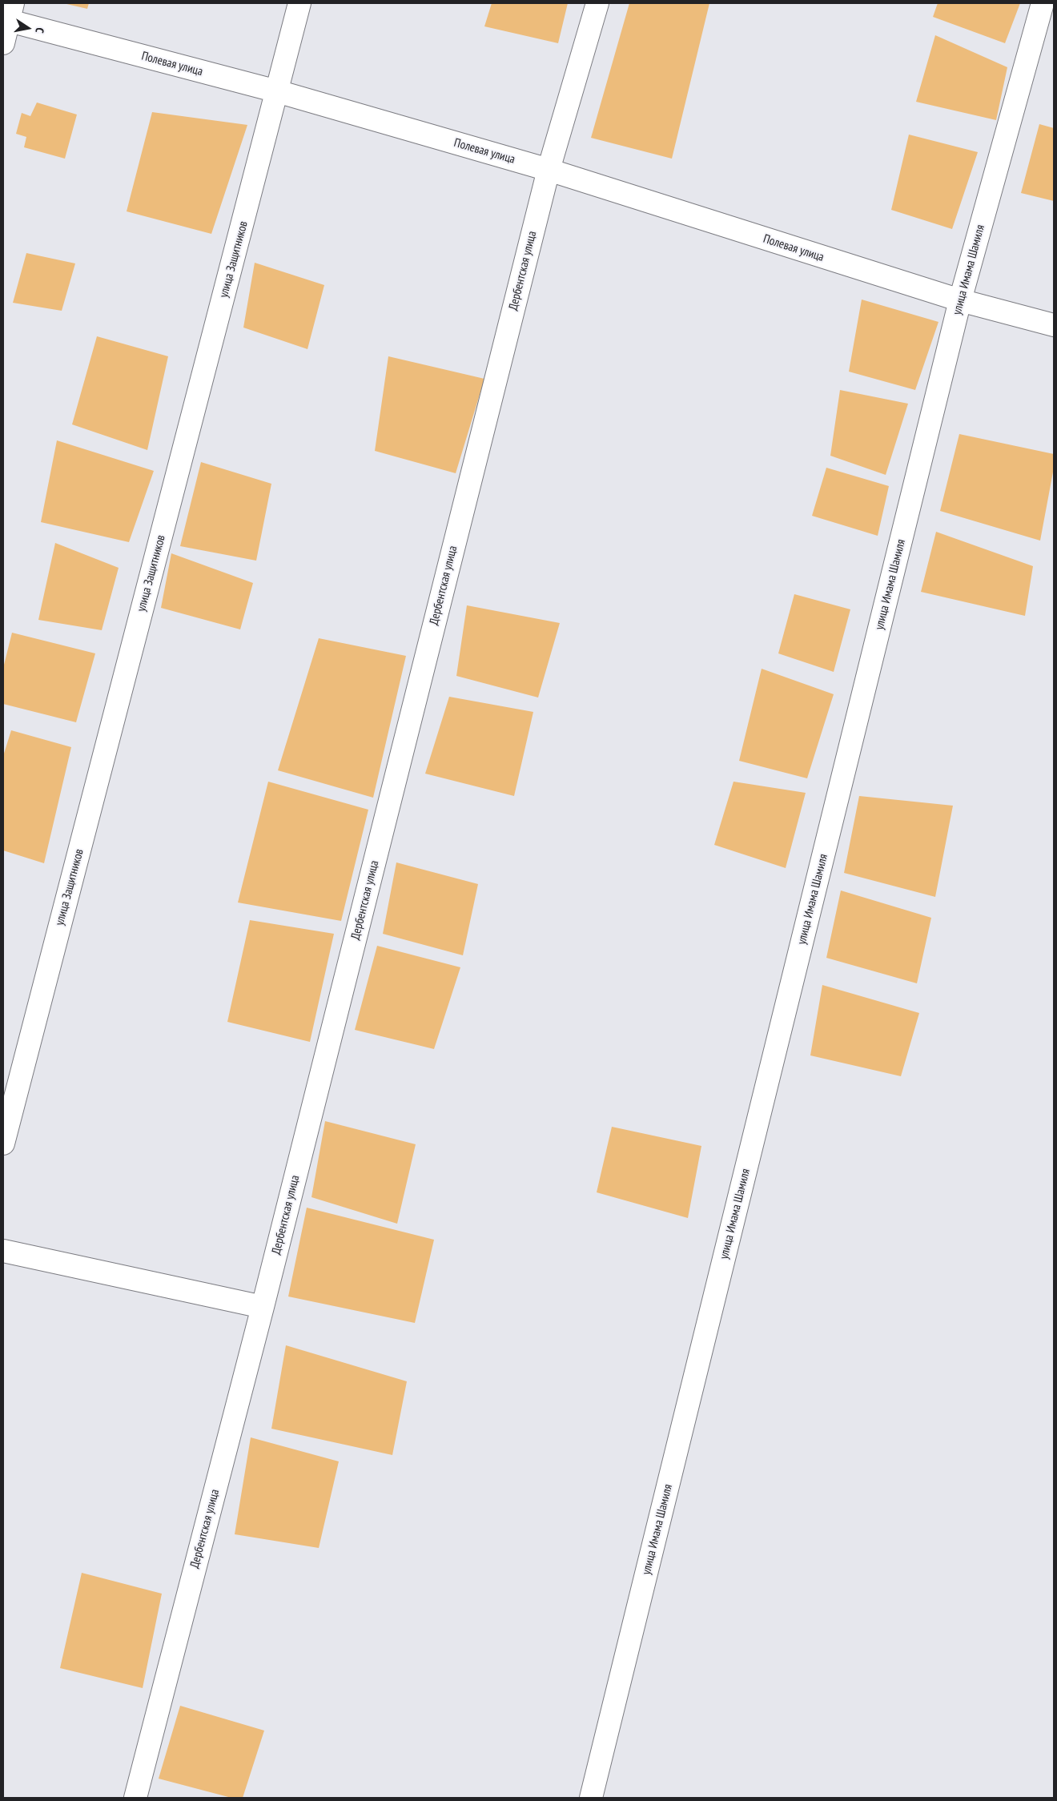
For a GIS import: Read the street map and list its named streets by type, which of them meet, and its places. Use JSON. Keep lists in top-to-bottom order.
{
  "streets": {
    "street": [
      "Полевая улица",
      "улица Защитников",
      "улица Имама Шамиля",
      "Дербентская улица"
    ]
  },
  "crossings": [
    ["Полевая улица", "улица Защитников"],
    ["Полевая улица", "улица Имама Шамиля"],
    ["Полевая улица", "Дербентская улица"]
  ],
  "north": "right"
}
